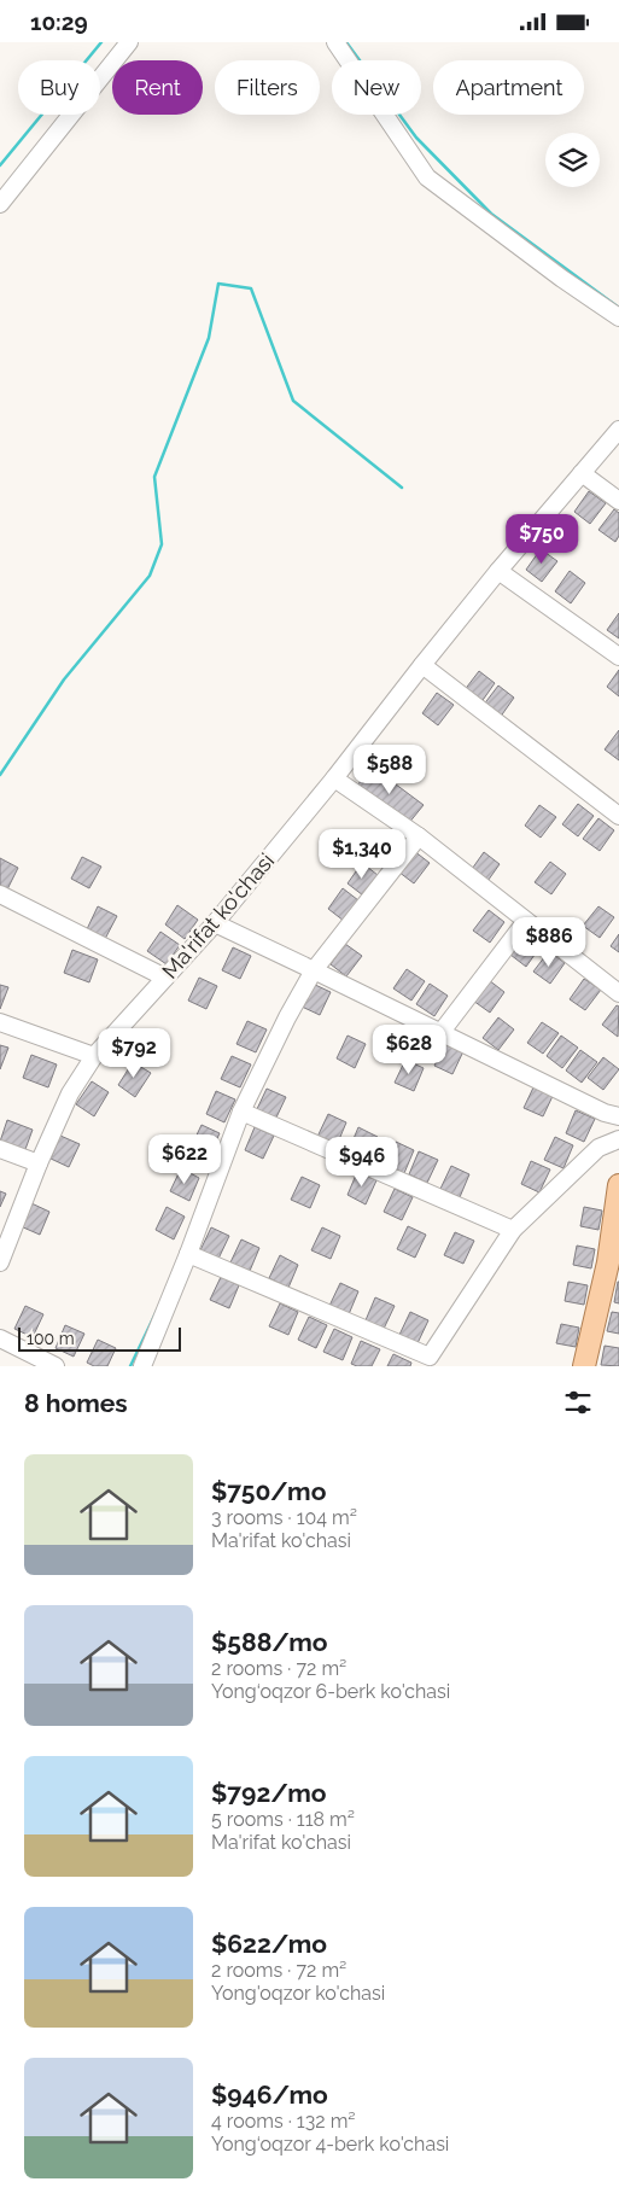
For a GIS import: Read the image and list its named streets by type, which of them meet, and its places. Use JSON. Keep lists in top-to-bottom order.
{
  "streets": {
    "street": ["Ma'rifat ko'chasi"]
  },
  "scale_bar": "100 m",
  "page": {
    "status": "10:29",
    "chip": [
      "Buy",
      "Rent",
      "Filters",
      "New",
      "Apartment"
    ],
    "price": [
      "$750",
      "$588",
      "$1,340",
      "$886",
      "$628",
      "$792",
      "$622",
      "$946"
    ],
    "scale": "100 m",
    "heading": "8 homes",
    "list": [
      {
        "name": "$750/mo",
        "note": "3 rooms · 104 m² · Ma'rifat ko'chasi"
      },
      {
        "name": "$588/mo",
        "note": "2 rooms · 72 m² · Yong‘oqzor 6-berk ko'chasi"
      },
      {
        "name": "$792/mo",
        "note": "5 rooms · 118 m² · Ma'rifat ko'chasi"
      },
      {
        "name": "$622/mo",
        "note": "2 rooms · 72 m² · Yong'oqzor ko'chasi"
      },
      {
        "name": "$946/mo",
        "note": "4 rooms · 132 m² · Yong‘oqzor 4-berk ko'chasi"
      }
    ]
  }
}
